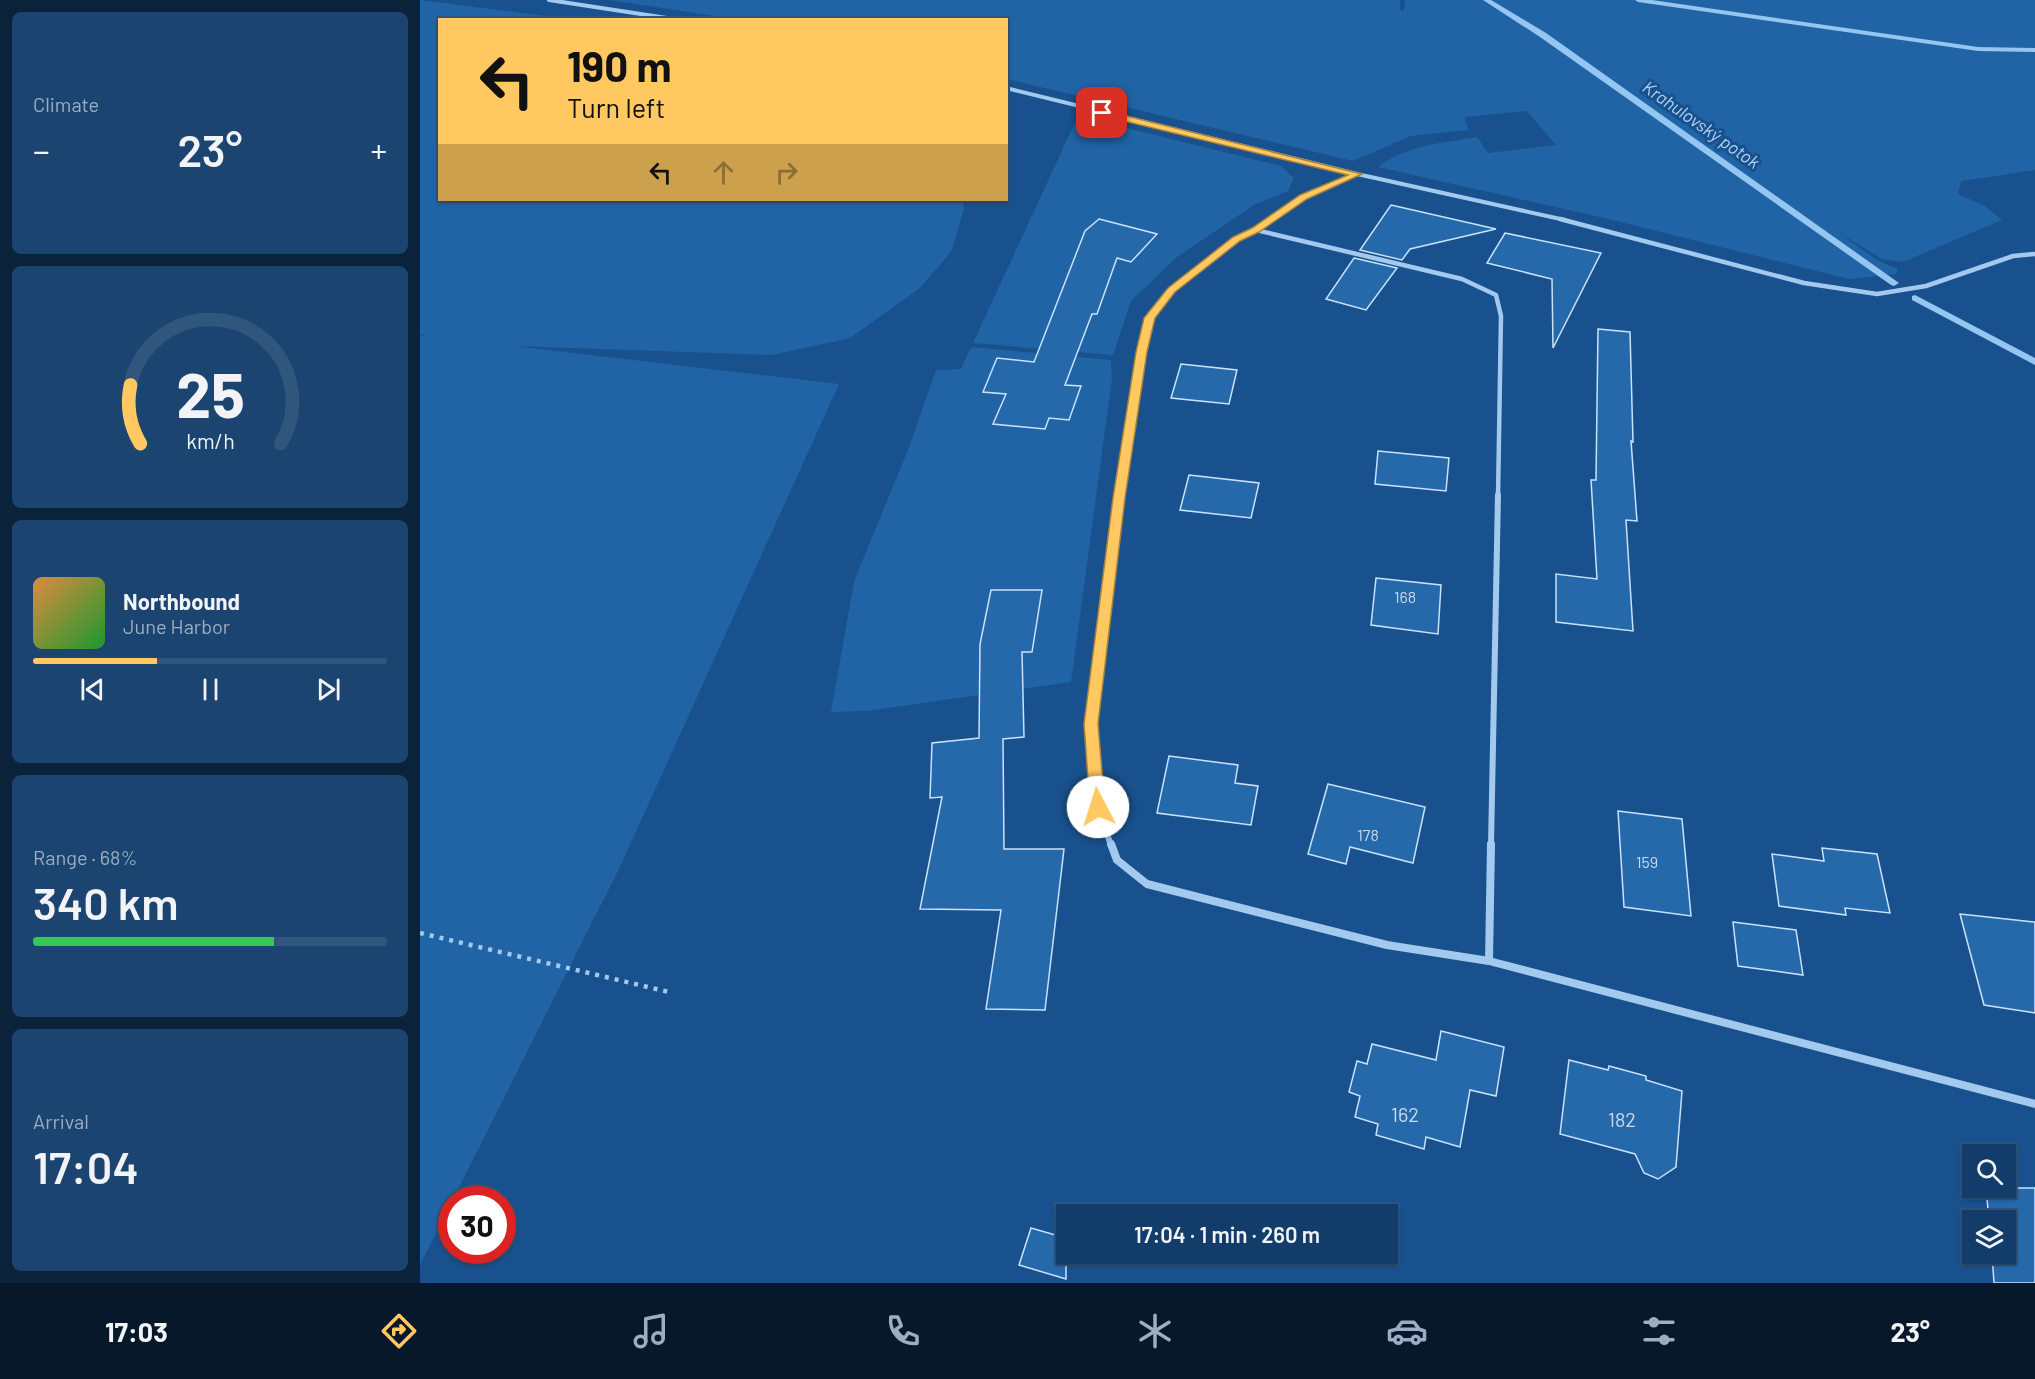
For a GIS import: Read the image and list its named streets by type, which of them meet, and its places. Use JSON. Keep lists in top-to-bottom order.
{
  "water": ["Krahulovský potok"],
  "house_numbers": [
    "168",
    "178",
    "159",
    "162",
    "182"
  ],
  "page": {
    "tile": [
      "Climate",
      ["Range · 68%", "340 km"],
      ["Arrival", "17:04"]
    ],
    "turn": ["190 m", "Turn left"],
    "heat": ["−", "23°", "+"],
    "song": ["Northbound", "June Harbor"],
    "limit": "30",
    "trip": "17:04 · 1 min · 260 m",
    "tabs": ["17:03", "23°"],
    "gauge": ["25", "km/h"]
  }
}
